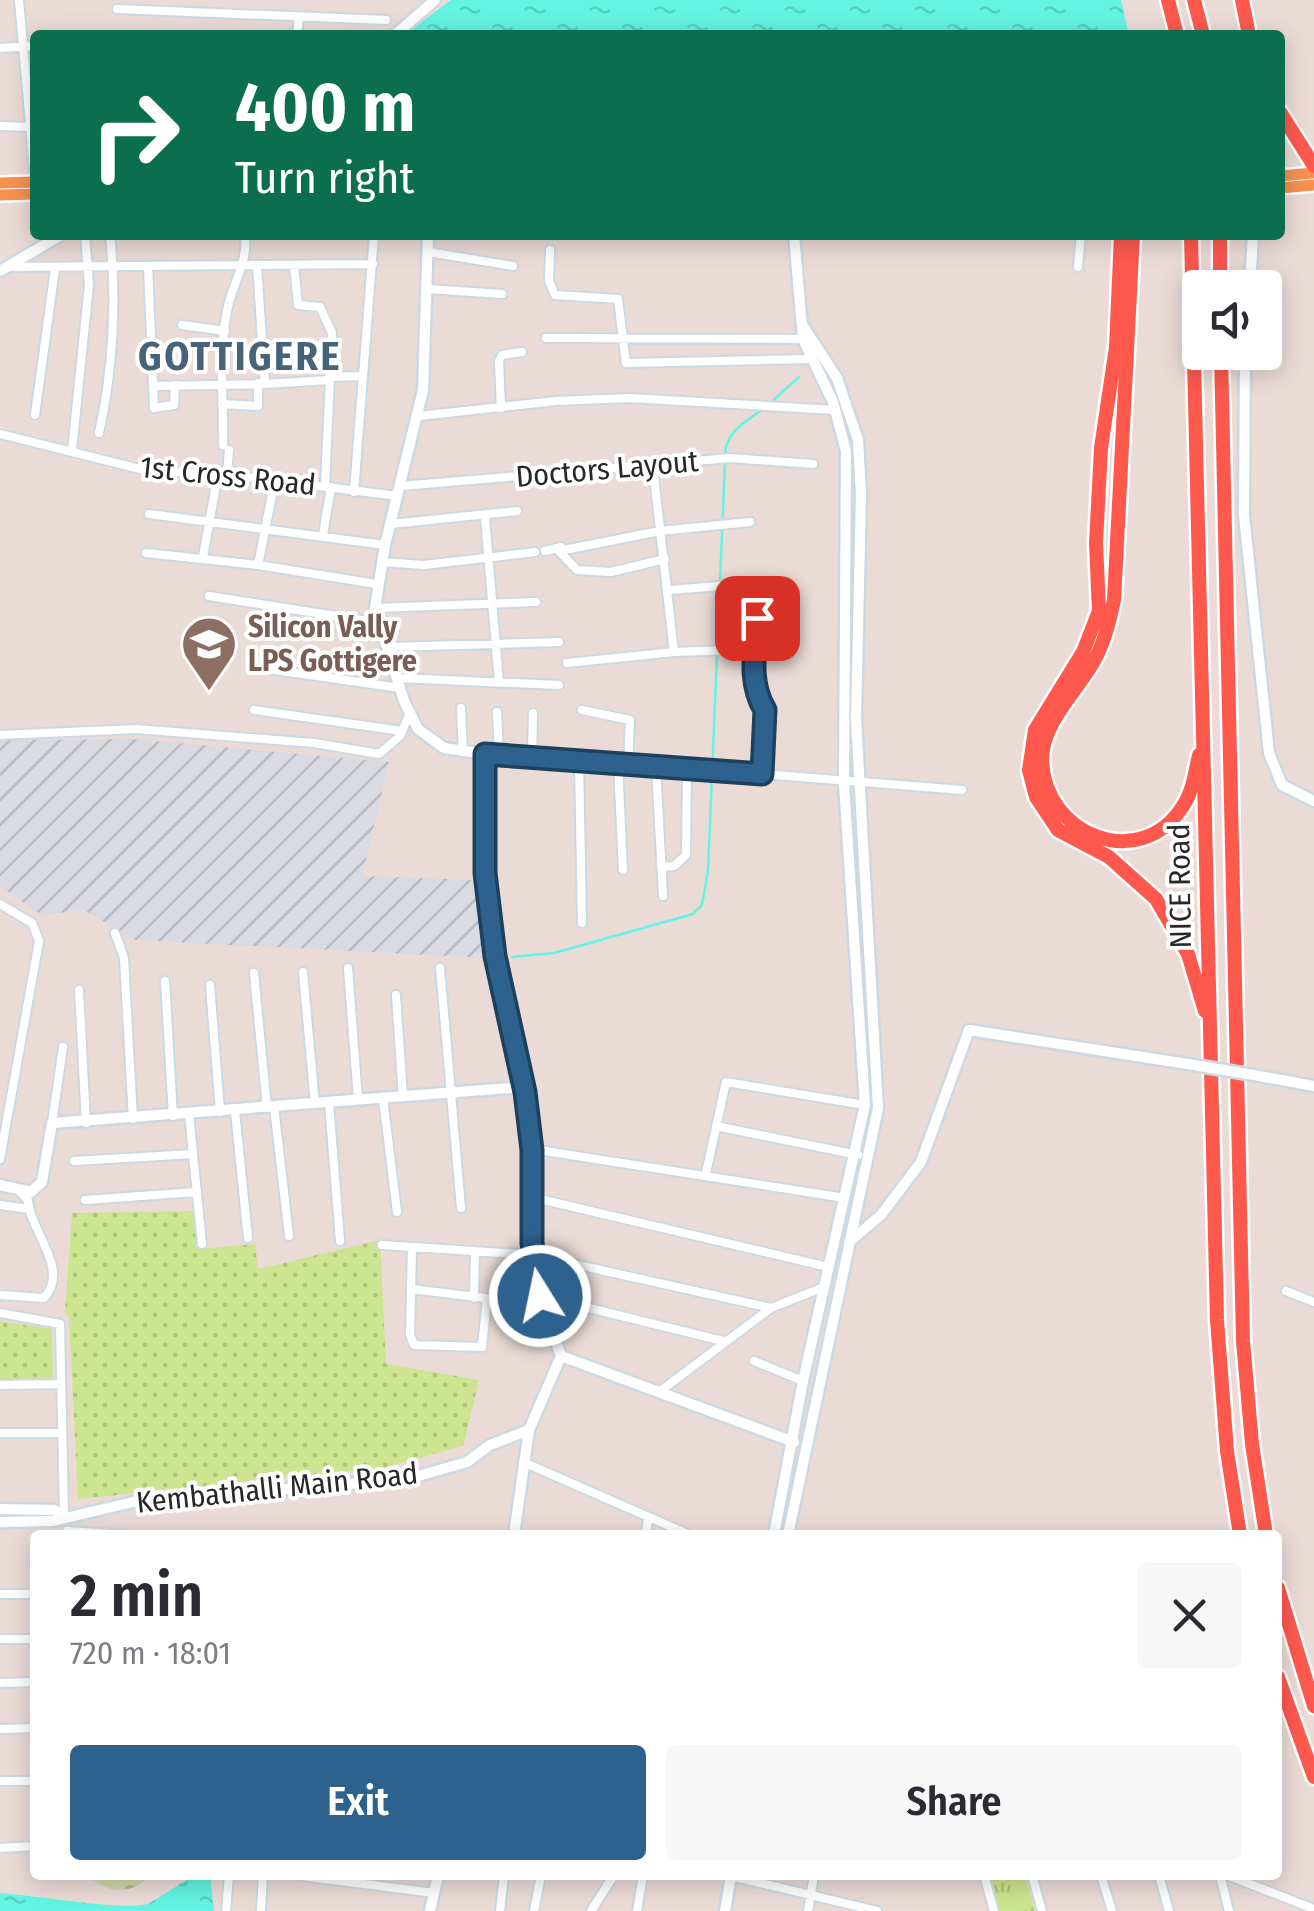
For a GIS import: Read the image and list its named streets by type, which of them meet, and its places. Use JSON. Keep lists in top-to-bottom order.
{
  "streets": {
    "highway": ["NICE Road"],
    "street": ["Doctors Layout", "1st Cross Road", "Kembathalli Main Road"]
  },
  "crossings": [
    ["Doctors Layout", "1st Cross Road"]
  ],
  "districts": ["GOTTIGERE"],
  "places": {
    "school or university": ["Silicon Vally LPS Gottigere"]
  },
  "page": {
    "turn": ["400 m", "Turn right"],
    "heading": ["2 min", "720 m · 18:01"],
    "buttons": ["Exit", "Share"]
  }
}
